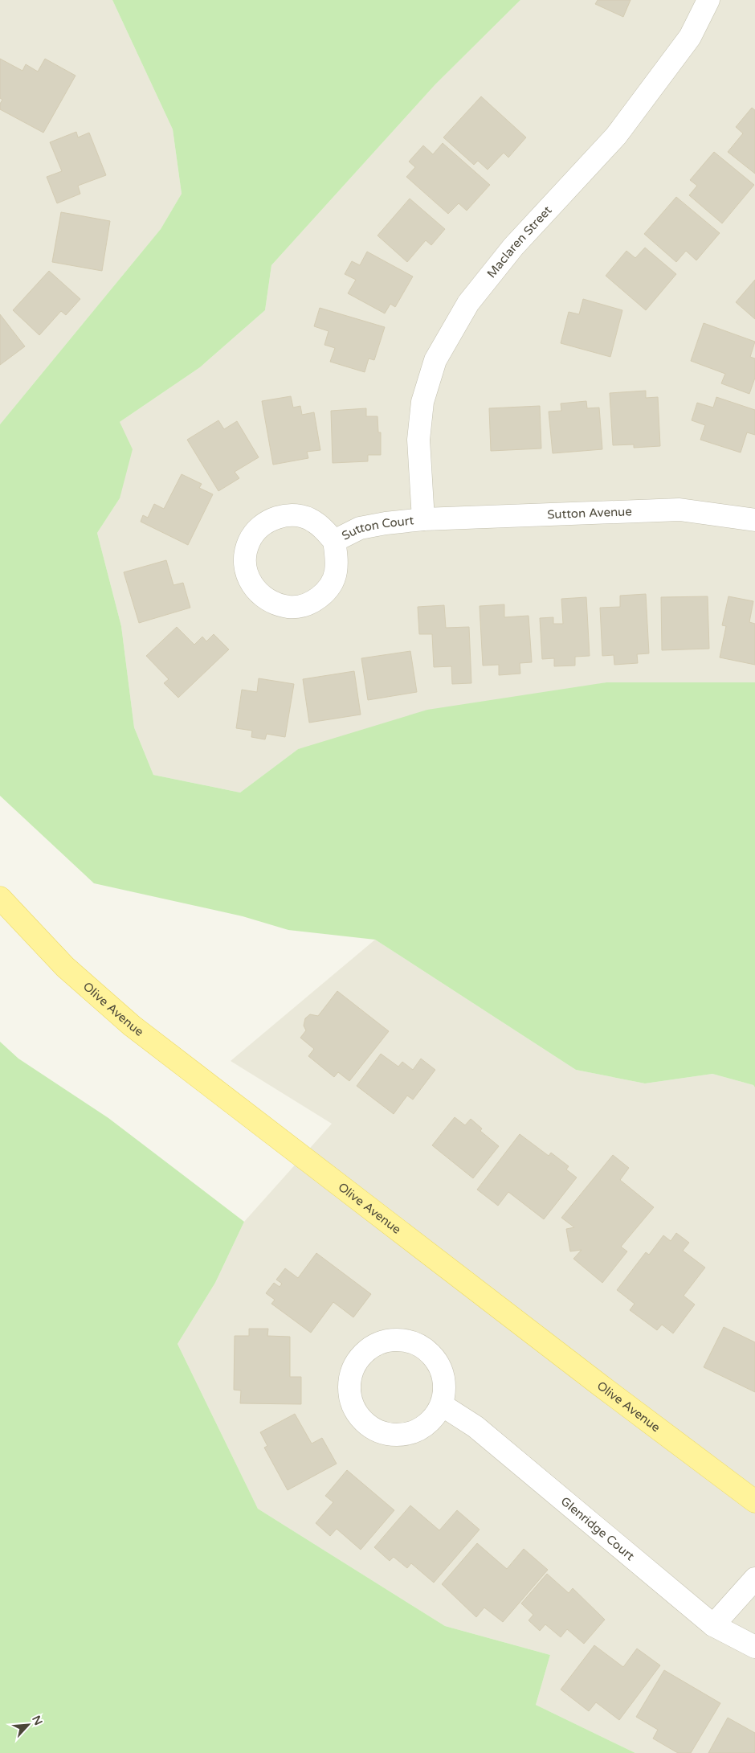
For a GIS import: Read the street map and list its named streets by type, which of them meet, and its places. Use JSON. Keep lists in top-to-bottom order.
{
  "streets": {
    "main road": ["Olive Avenue"],
    "street": [
      "Maclaren Street",
      "Sutton Avenue",
      "Sutton Court",
      "Glenridge Court"
    ]
  },
  "crossings": [
    ["Maclaren Street", "Sutton Avenue"],
    ["Maclaren Street", "Sutton Court"],
    ["Sutton Avenue", "Sutton Court"]
  ],
  "north": "top right"
}
